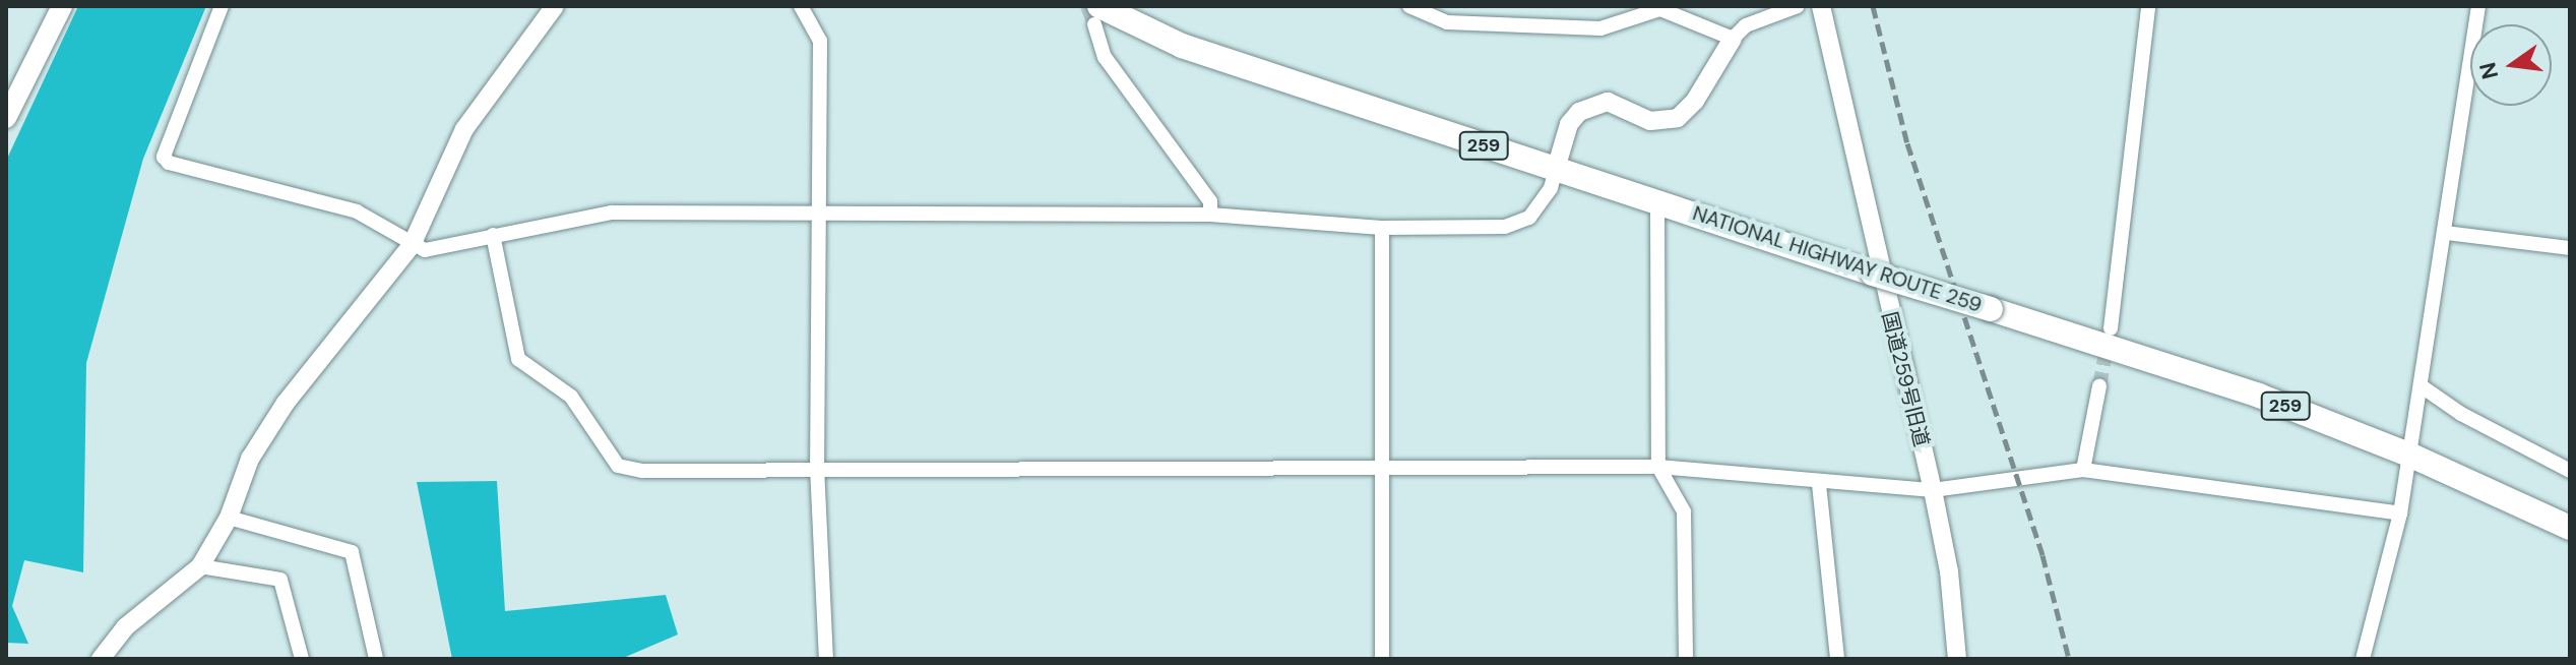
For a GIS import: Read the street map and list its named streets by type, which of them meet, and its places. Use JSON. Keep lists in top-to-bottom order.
{
  "streets": {
    "highway": ["259", "NATIONAL HIGHWAY ROUTE 259"],
    "street": ["国道259号旧道"]
  },
  "north": "left"
}
